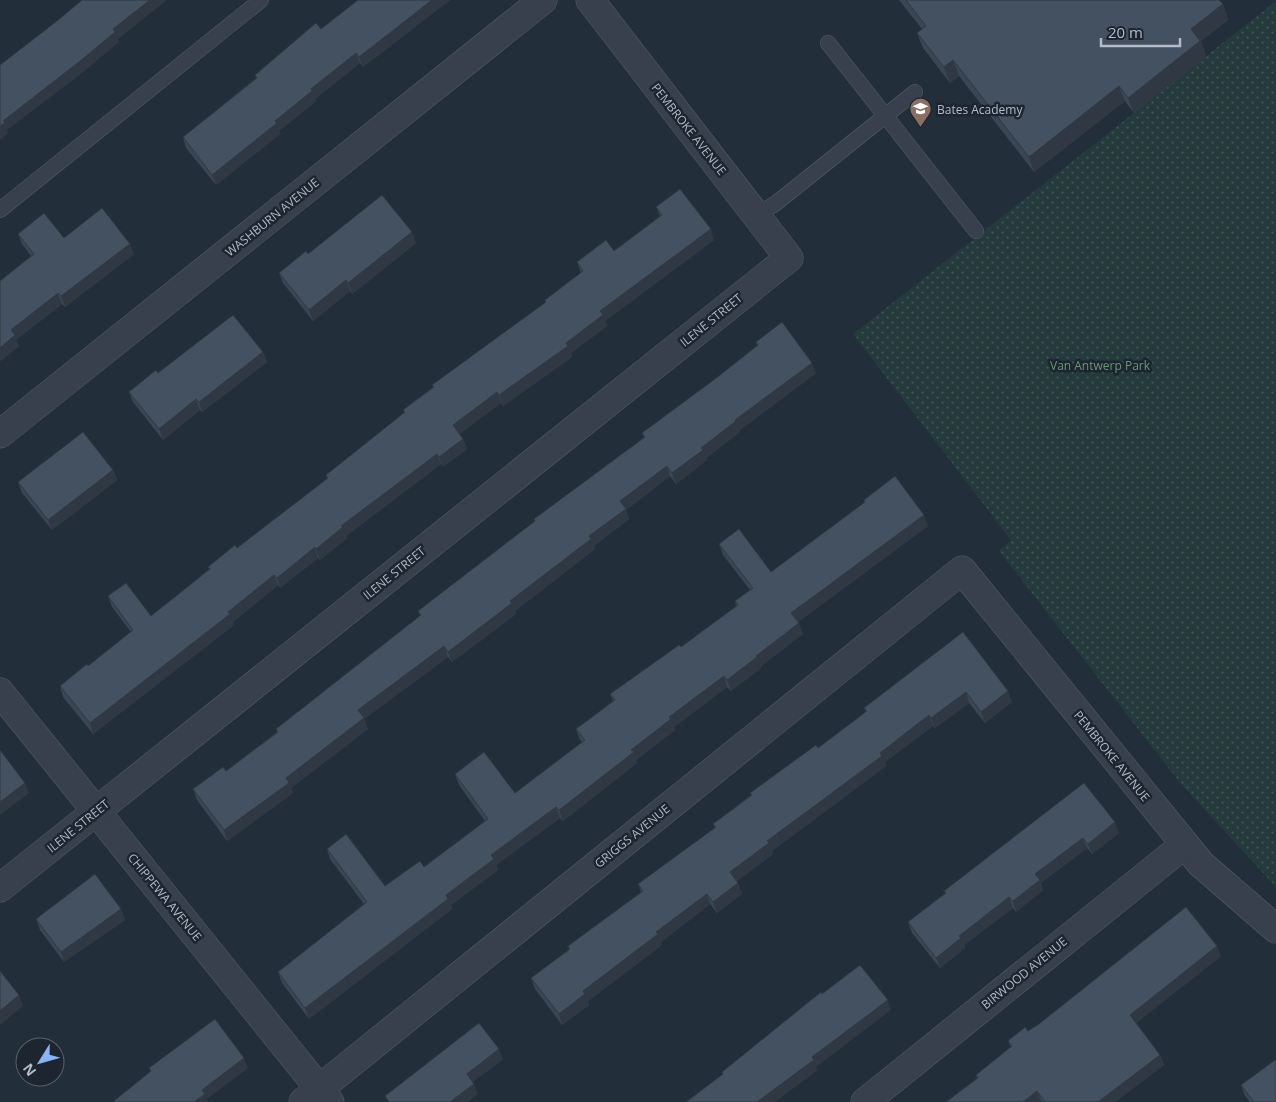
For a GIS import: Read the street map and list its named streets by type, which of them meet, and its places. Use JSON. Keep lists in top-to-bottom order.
{
  "streets": {
    "street": [
      "PEMBROKE AVENUE",
      "WASHBURN AVENUE",
      "ILENE STREET",
      "GRIGGS AVENUE",
      "CHIPPEWA AVENUE",
      "BIRWOOD AVENUE"
    ]
  },
  "crossings": [
    ["PEMBROKE AVENUE", "ILENE STREET"],
    ["PEMBROKE AVENUE", "GRIGGS AVENUE"],
    ["PEMBROKE AVENUE", "BIRWOOD AVENUE"],
    ["ILENE STREET", "CHIPPEWA AVENUE"],
    ["GRIGGS AVENUE", "CHIPPEWA AVENUE"]
  ],
  "parks": ["Van Antwerp Park"],
  "places": {
    "school or university": ["Bates Academy"]
  },
  "scale_bar": "20 m",
  "north": "bottom left"
}
